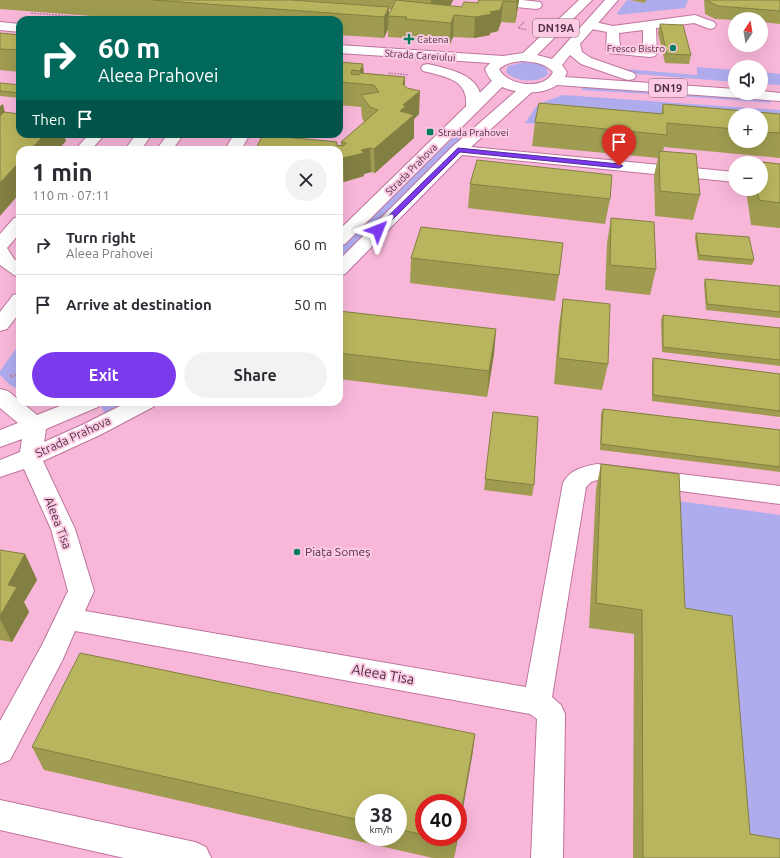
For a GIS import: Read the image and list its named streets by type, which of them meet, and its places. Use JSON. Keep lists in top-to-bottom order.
{
  "streets": {
    "street": [
      "DN19A",
      "Strada Careiului",
      "DN19",
      "Strada Prahova",
      "Aleea Tisa"
    ]
  },
  "crossings": [
    ["DN19A", "DN19"],
    ["Strada Careiului", "DN19"],
    ["Strada Careiului", "Strada Prahova"],
    ["DN19", "Strada Prahova"],
    ["Strada Prahova", "Aleea Tisa"]
  ],
  "places": {
    "health": ["Catena"],
    "other": ["Fresco Bistro", "Piața Someș"],
    "transit": ["Strada Prahovei"]
  },
  "north": "top",
  "page": {
    "map_buttons": ["+", "−"],
    "turn": ["60 m", "Aleea Prahovei"],
    "then": "Then",
    "heading": ["1 min", "110 m · 07:11"],
    "list": [
      {
        "name": "Turn right",
        "note": "Aleea Prahovei",
        "value": "60 m"
      },
      {
        "name": "Arrive at destination",
        "value": "50 m"
      }
    ],
    "buttons": ["Exit", "Share"],
    "speed": "38 km/h",
    "limit": "40"
  }
}
